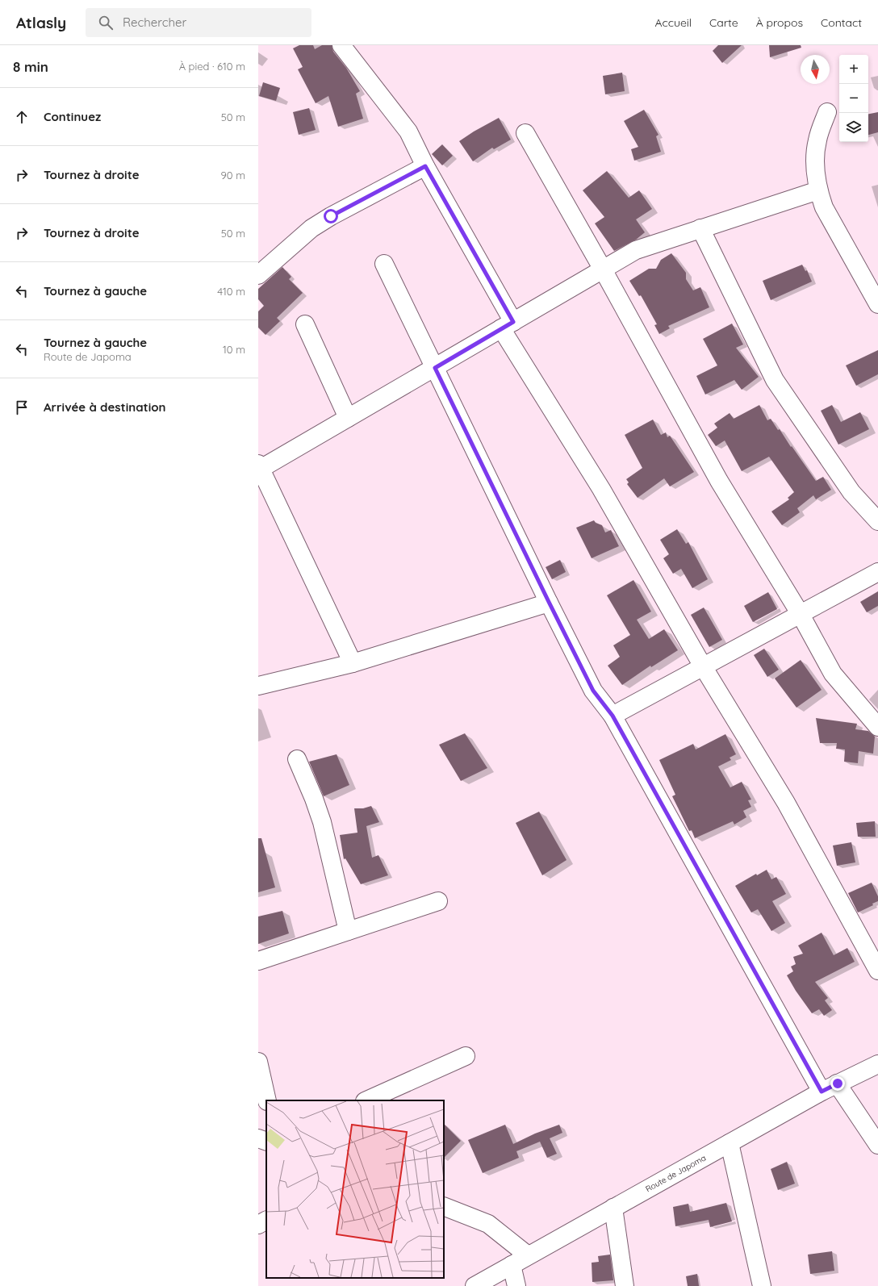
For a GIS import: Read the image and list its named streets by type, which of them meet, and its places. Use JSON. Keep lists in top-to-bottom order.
{
  "streets": {
    "street": ["Route de Japoma"]
  },
  "north": "bottom",
  "page": {
    "header": "Atlasly",
    "search": "Rechercher",
    "nav": [
      "Accueil",
      "Carte",
      "À propos",
      "Contact"
    ],
    "heading": ["8 min", "À pied · 610 m"],
    "map_buttons": ["+", "−"],
    "list": [
      ["Continuez", "50 m"],
      ["Tournez à droite", "90 m"],
      ["Tournez à droite", "50 m"],
      ["Tournez à gauche", "410 m"],
      ["Tournez à gauche", "Route de Japoma", "10 m"],
      "Arrivée à destination"
    ]
  }
}
